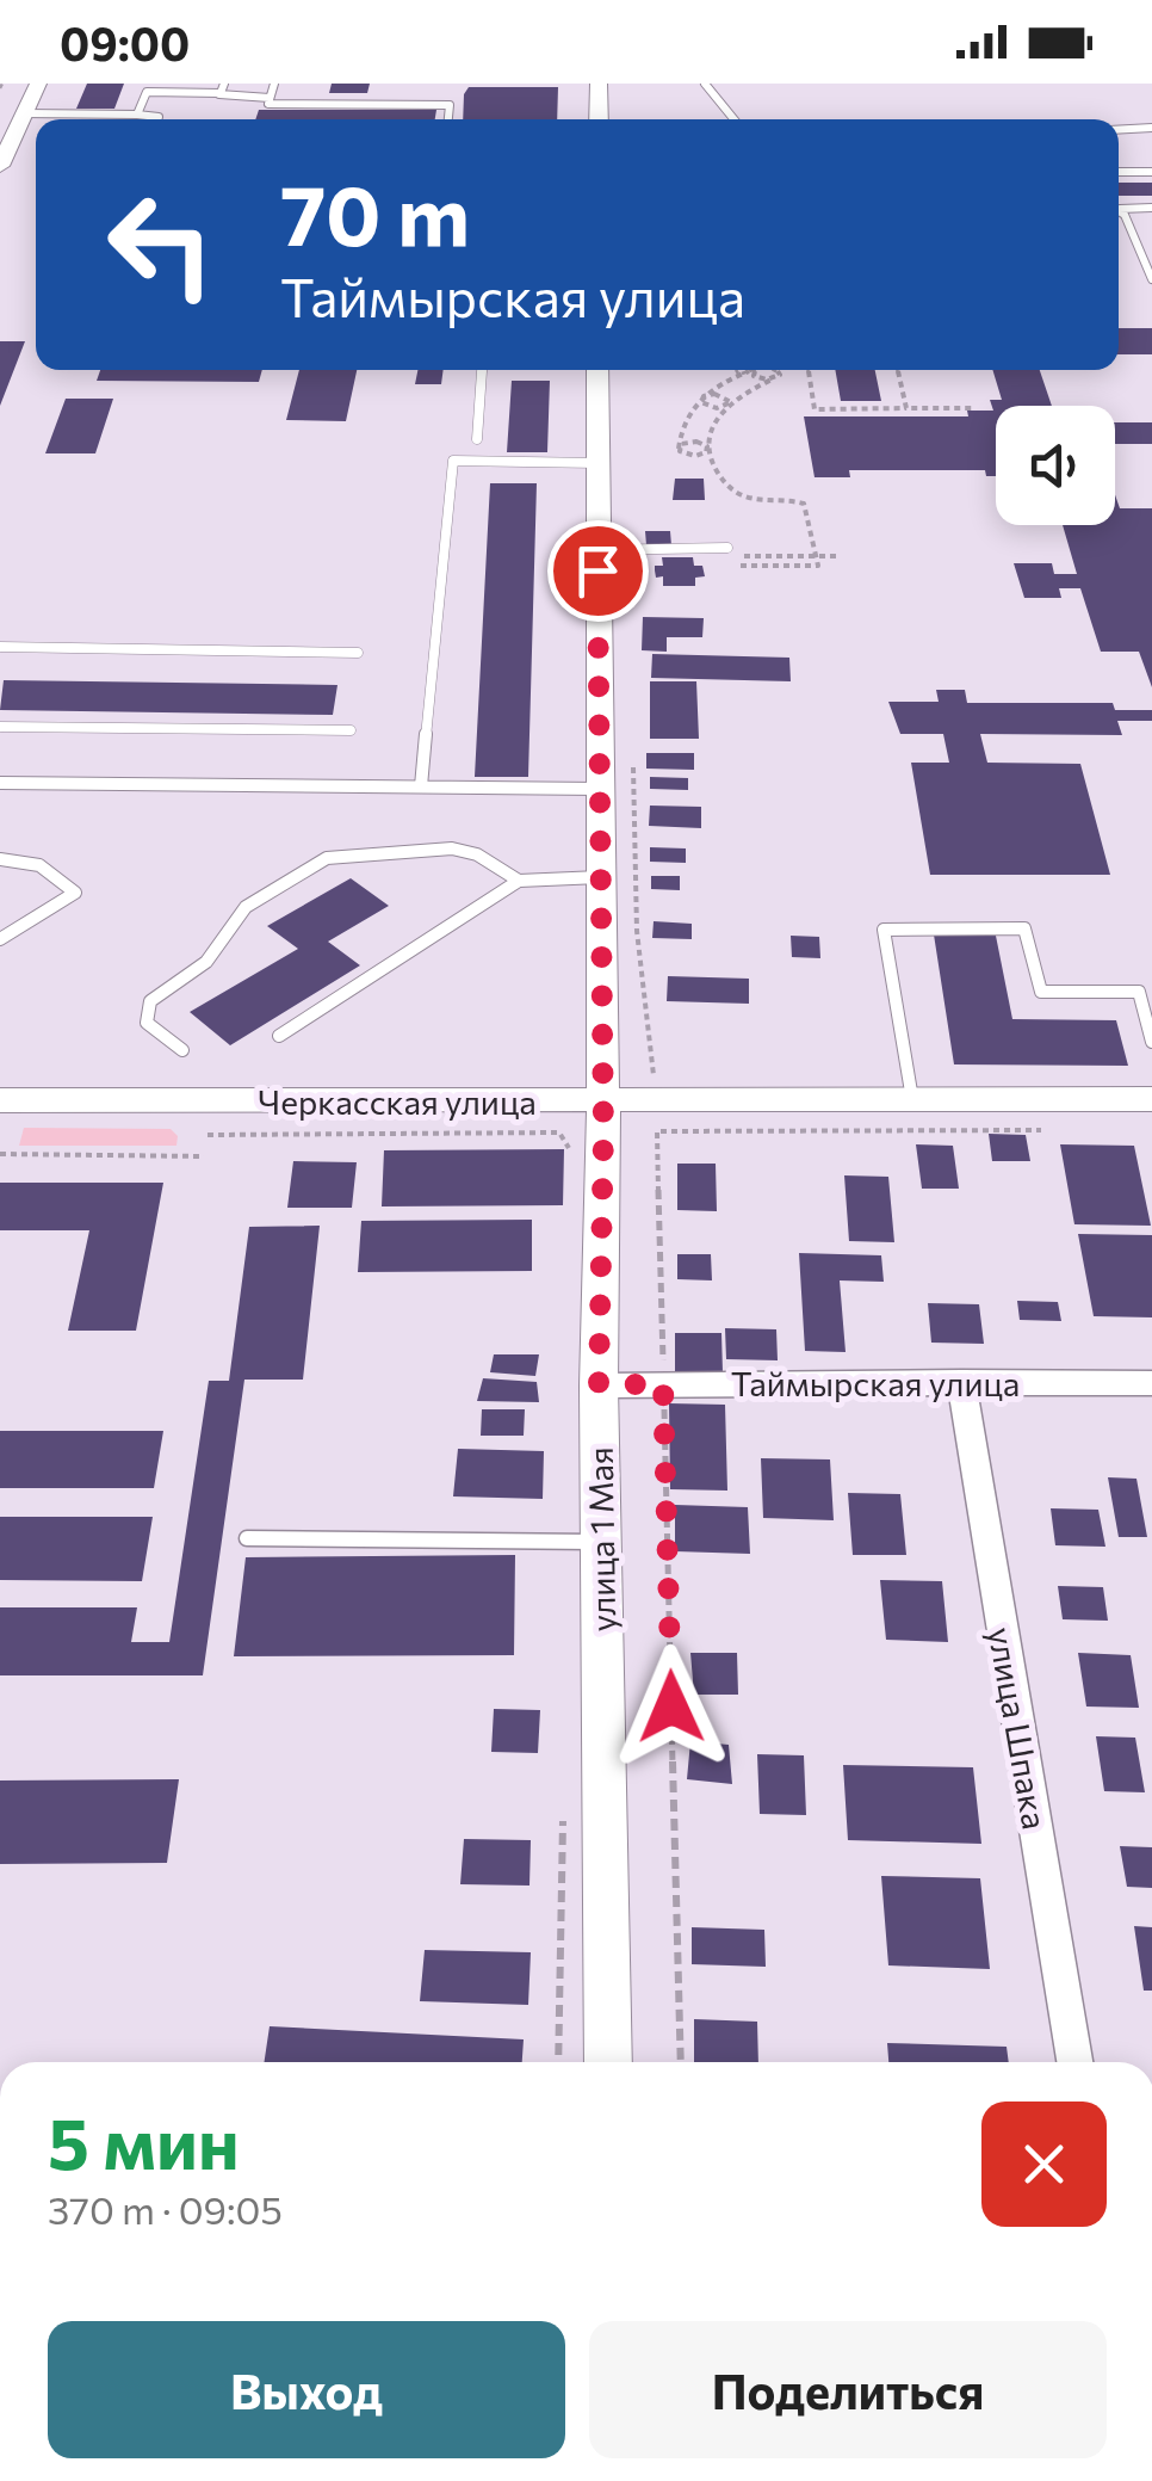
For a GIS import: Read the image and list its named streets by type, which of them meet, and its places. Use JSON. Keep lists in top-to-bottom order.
{
  "streets": {
    "street": [
      "Черкасская улица",
      "Таймырская улица",
      "улица 1 Мая",
      "улица Шпака"
    ]
  },
  "crossings": [
    ["Черкасская улица", "улица 1 Мая"],
    ["Таймырская улица", "улица 1 Мая"],
    ["Таймырская улица", "улица Шпака"]
  ],
  "page": {
    "status": "09:00",
    "turn": ["70 m", "Таймырская улица"],
    "heading": ["5 мин", "370 m · 09:05"],
    "buttons": ["Выход", "Поделиться"]
  }
}
